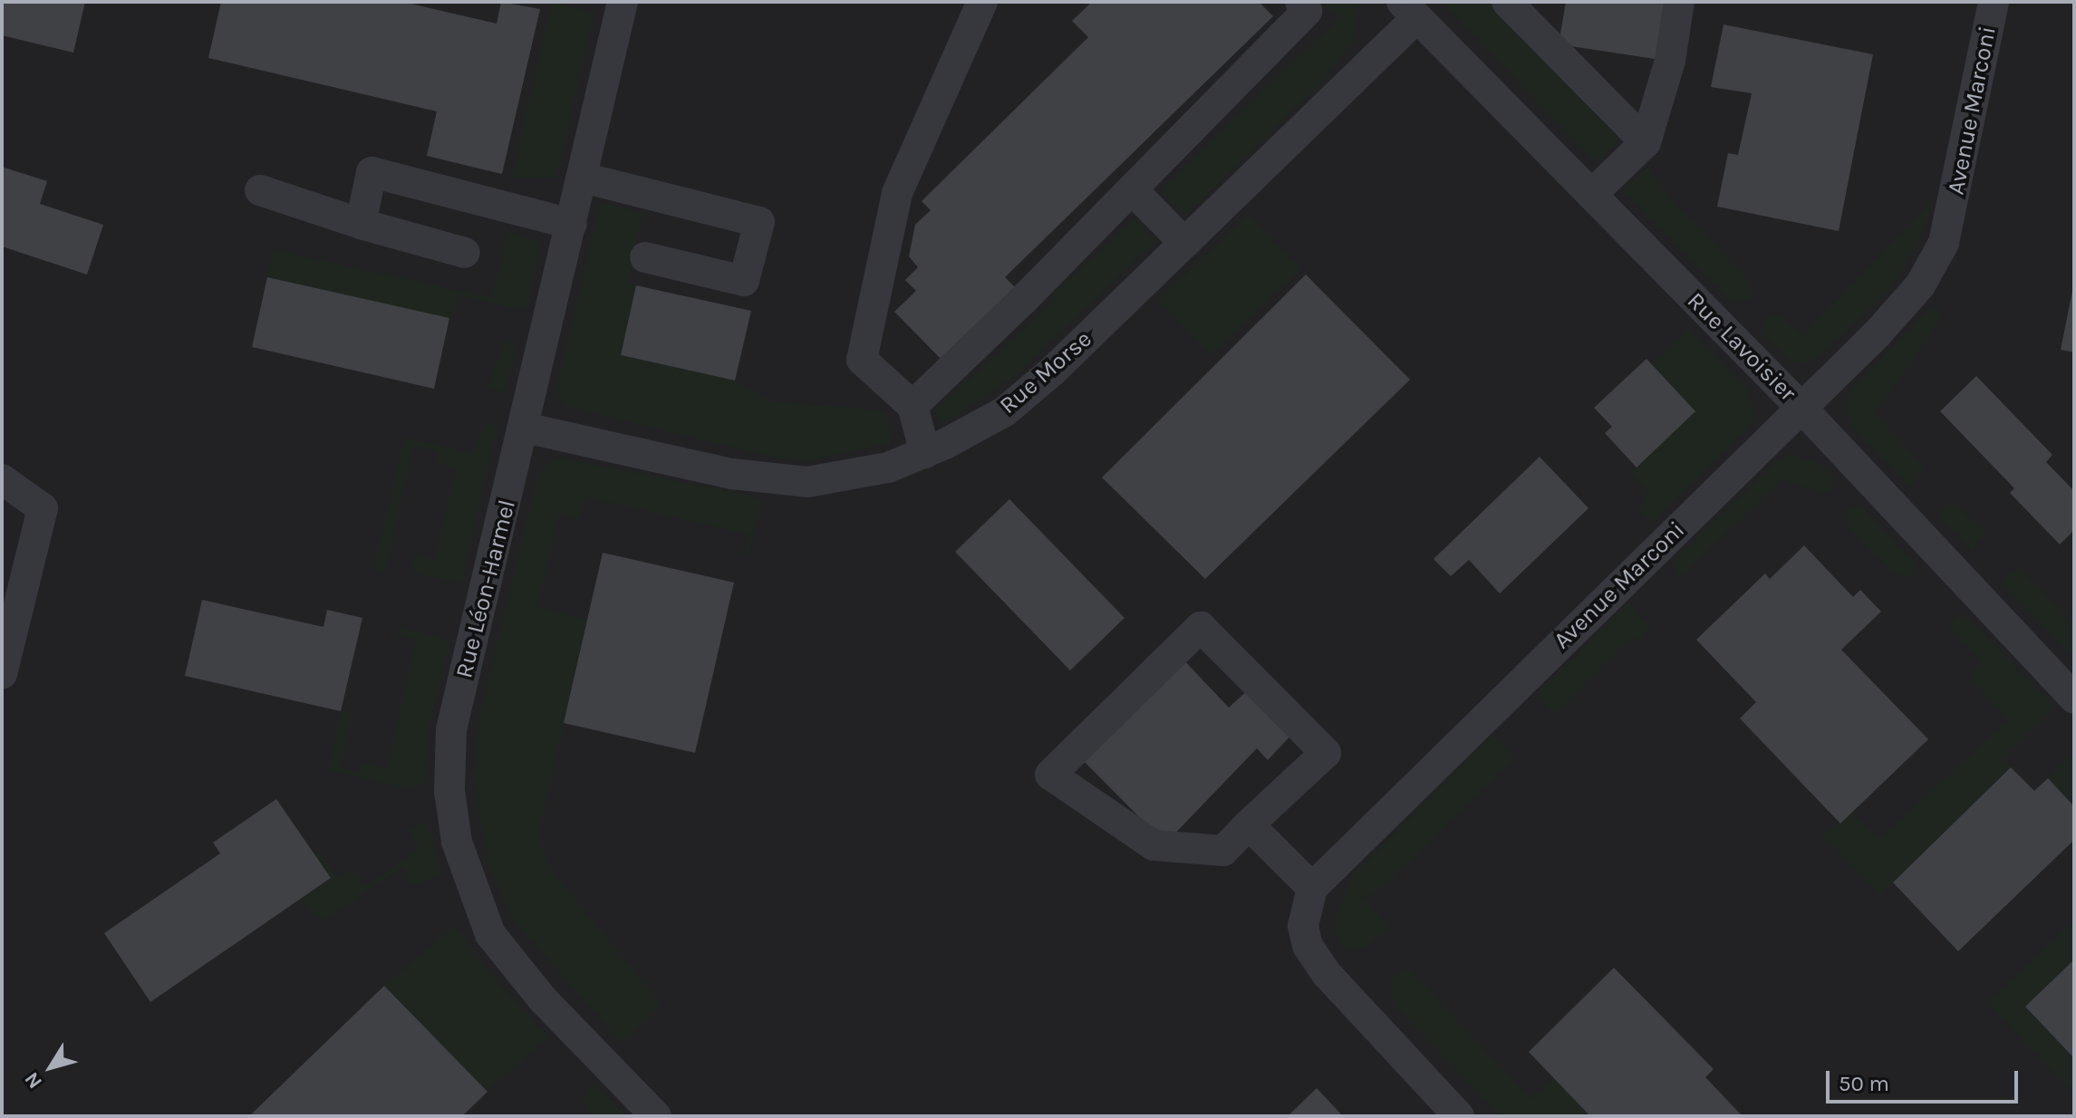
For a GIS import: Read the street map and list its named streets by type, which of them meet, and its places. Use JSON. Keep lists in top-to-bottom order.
{
  "streets": {
    "street": [
      "Avenue Marconi",
      "Rue Lavoisier",
      "Rue Morse",
      "Rue Léon-Harmel"
    ]
  },
  "crossings": [
    ["Avenue Marconi", "Rue Lavoisier"],
    ["Rue Lavoisier", "Rue Morse"],
    ["Rue Morse", "Rue Léon-Harmel"]
  ],
  "scale_bar": "50 m",
  "north": "bottom left"
}
